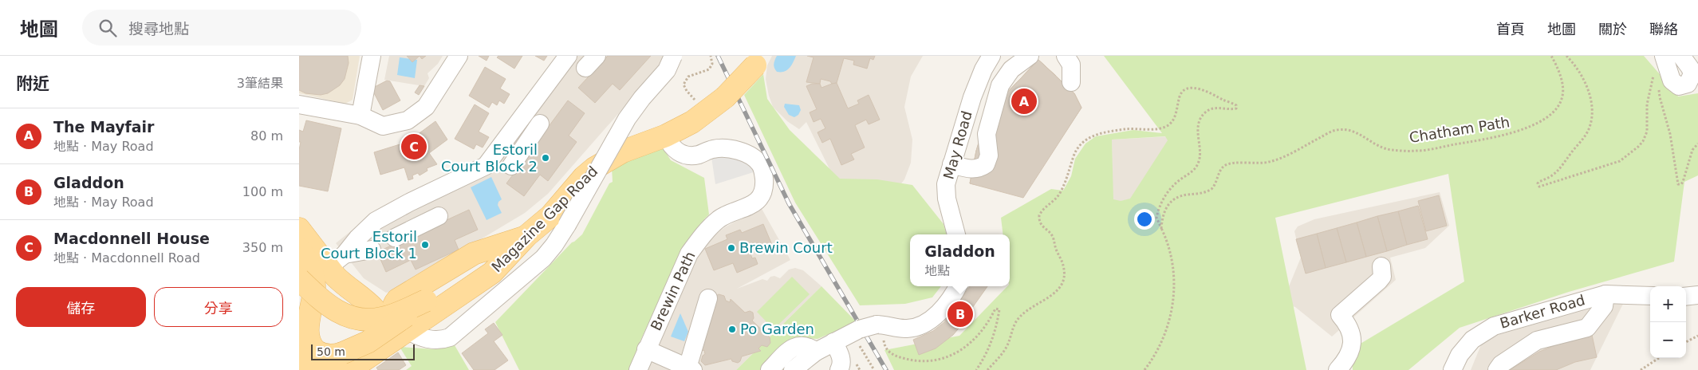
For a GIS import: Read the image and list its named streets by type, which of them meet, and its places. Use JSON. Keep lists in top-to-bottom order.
{
  "streets": {
    "main road": ["Magazine Gap Road"],
    "street": ["May Road", "Brewin Path", "Barker Road"],
    "path": ["Chatham Path"]
  },
  "crossings": [
    ["Magazine Gap Road", "Brewin Path"]
  ],
  "places": [
    "Estoril Court Block 2",
    "Estoril Court Block 1",
    "Brewin Court",
    "Po Garden"
  ],
  "scale_bar": "50 m",
  "page": {
    "header": "地圖",
    "search": "搜尋地點",
    "nav": [
      "首頁",
      "地圖",
      "關於",
      "聯絡"
    ],
    "heading": ["附近", "3筆結果"],
    "pins": ["A", "C", "B"],
    "list": [
      {
        "mark": "A",
        "name": "The Mayfair",
        "note": "地點 · May Road",
        "value": "80 m"
      },
      {
        "mark": "B",
        "name": "Gladdon",
        "note": "地點 · May Road",
        "value": "100 m"
      },
      {
        "mark": "C",
        "name": "Macdonnell House",
        "note": "地點 · Macdonnell Road",
        "value": "350 m"
      }
    ],
    "popup": ["Gladdon", "地點"],
    "buttons": ["儲存", "分享"],
    "map_buttons": ["+", "−"],
    "scale": "50 m"
  }
}
